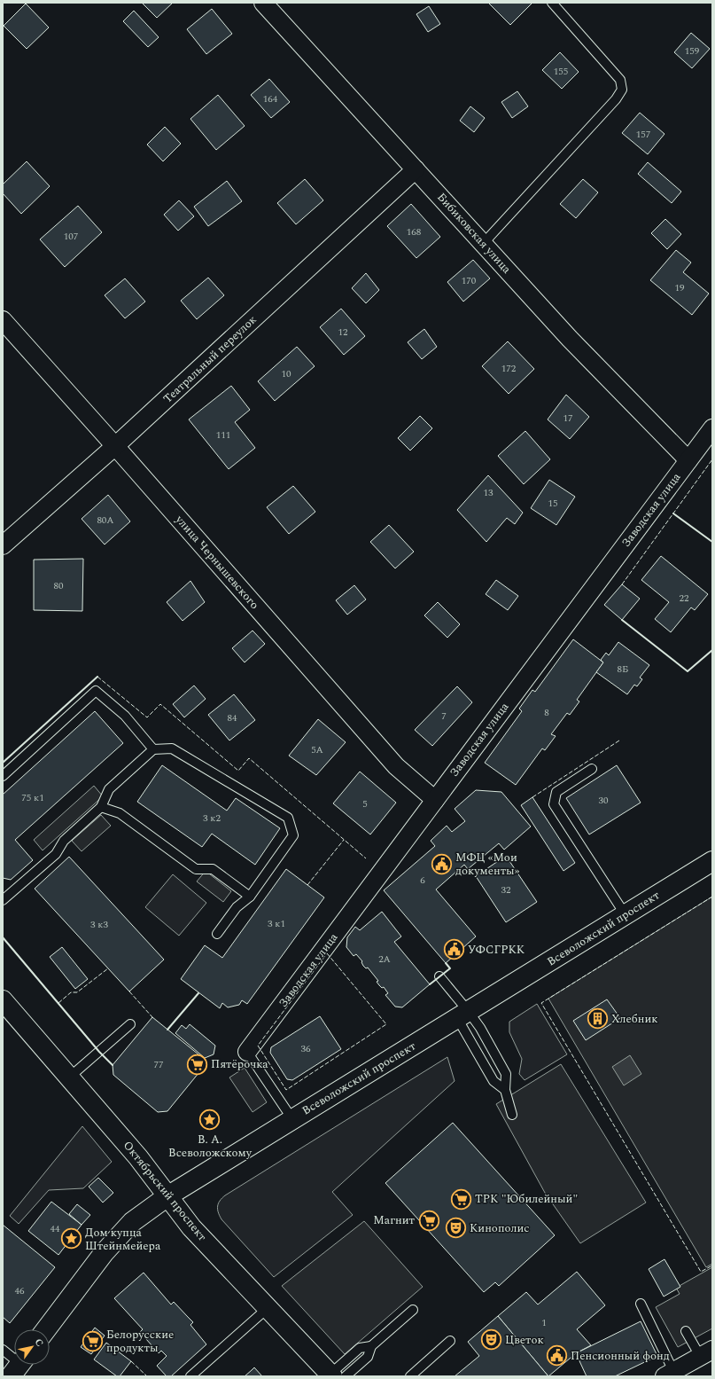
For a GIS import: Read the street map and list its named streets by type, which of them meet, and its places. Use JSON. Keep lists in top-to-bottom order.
{
  "streets": {
    "street": [
      "Бибиковская улица",
      "Театральный переулок",
      "Заводская улица",
      "улица Чернышевского",
      "Всеволожский проспект",
      "Октябрьский проспект"
    ]
  },
  "crossings": [
    ["Бибиковская улица", "Театральный переулок"],
    ["Бибиковская улица", "Заводская улица"],
    ["Театральный переулок", "улица Чернышевского"],
    ["Заводская улица", "улица Чернышевского"],
    ["Всеволожский проспект", "Октябрьский проспект"]
  ],
  "places": {
    "public building": ["МФЦ «Мои документы»", "УФСГРКК", "Пенсионный фонд"],
    "building": ["Хлебник"],
    "supermarket": [
      "Пятёрочка",
      "ТРК \"Юбилейный\"",
      "Магнит",
      "Белорусские продукты"
    ],
    "place": ["В. А. Всеволожскому", "Дом купца Штейнмейера"],
    "theatre": ["Кинополис", "Цветок"]
  },
  "house_numbers": [
    "159",
    "155",
    "164",
    "157",
    "168",
    "107",
    "170",
    "19",
    "12",
    "172",
    "10",
    "17",
    "111",
    "13",
    "15",
    "80А",
    "80",
    "22",
    "8Б",
    "8",
    "7",
    "84",
    "5А",
    "75 к1",
    "30",
    "5",
    "3 к2",
    "6",
    "32",
    "3 к1",
    "3 к3",
    "2А",
    "36",
    "77",
    "44",
    "46",
    "1"
  ],
  "north": "top right"
}
